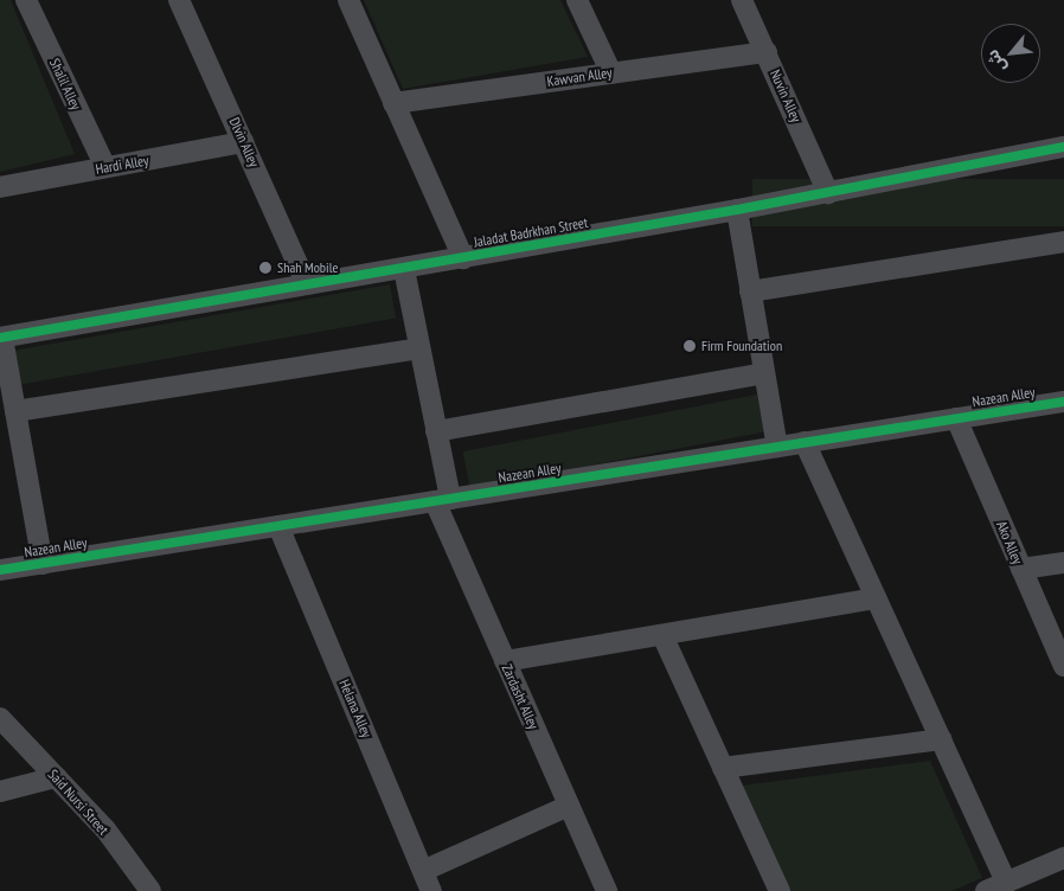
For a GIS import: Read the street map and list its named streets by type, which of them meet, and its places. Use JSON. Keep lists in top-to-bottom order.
{
  "streets": {
    "street": [
      "Kawvan Alley",
      "Shalil Alley",
      "Nuvin Alley",
      "Dlvin Alley",
      "Hardi Alley",
      "Jaladat Badrkhan Street",
      "Nazean Alley",
      "Ako Alley",
      "Zardasht Alley",
      "Helana Alley",
      "Said Nursi Street"
    ]
  },
  "crossings": [
    ["Kawvan Alley", "Nuvin Alley"],
    ["Shalil Alley", "Hardi Alley"],
    ["Nuvin Alley", "Jaladat Badrkhan Street"],
    ["Dlvin Alley", "Hardi Alley"],
    ["Dlvin Alley", "Jaladat Badrkhan Street"],
    ["Jaladat Badrkhan Street", "Zardasht Alley"],
    ["Nazean Alley", "Ako Alley"],
    ["Nazean Alley", "Zardasht Alley"],
    ["Nazean Alley", "Helana Alley"]
  ],
  "places": ["Shah Mobile", "Firm Foundation"],
  "north": "bottom left"
}
